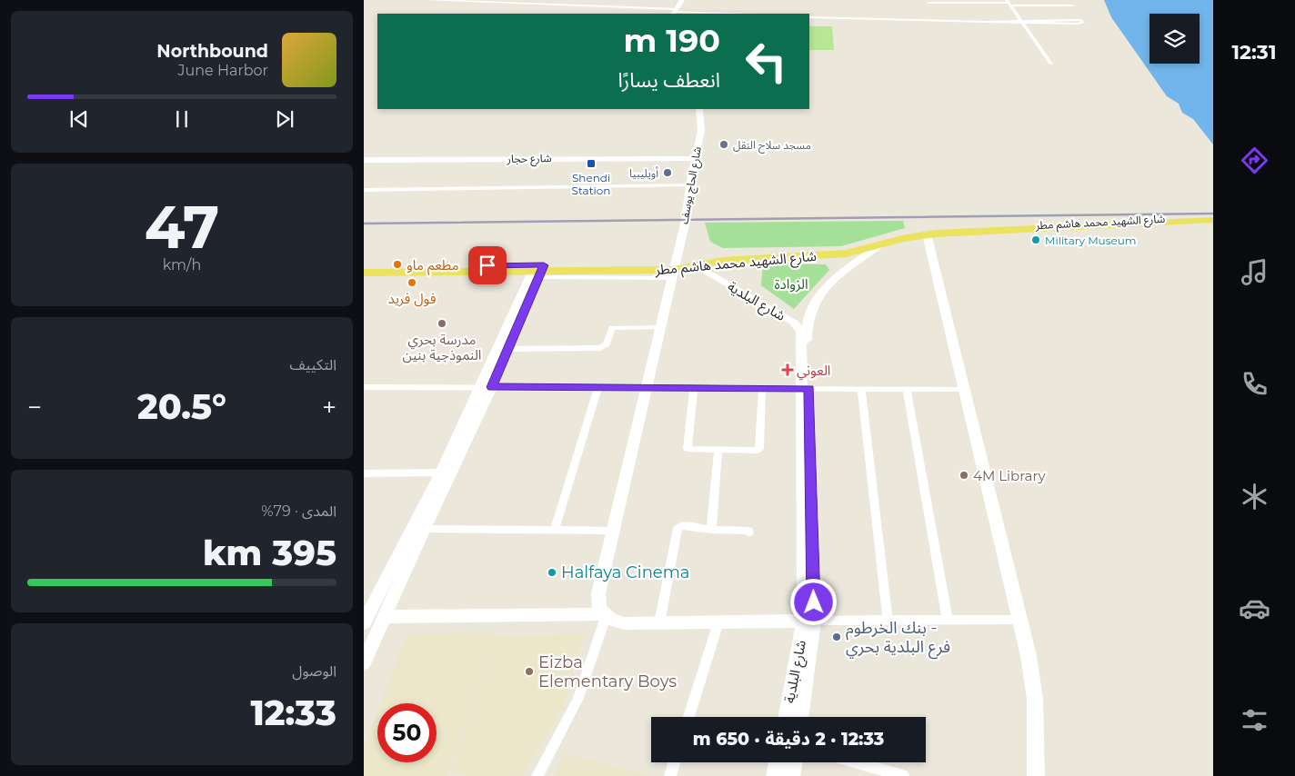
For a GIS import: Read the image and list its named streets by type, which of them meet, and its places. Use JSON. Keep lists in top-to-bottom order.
{
  "streets": {
    "main road": ["شارع الشهيد محمد هاشم مطر"],
    "street": ["شارع حجار", "شارع الحاج يوسف", "شارع البلدية"]
  },
  "crossings": [
    ["شارع حجار", "شارع الحاج يوسف"],
    ["شارع الحاج يوسف", "شارع الشهيد محمد هاشم مطر"],
    ["شارع الشهيد محمد هاشم مطر", "شارع البلدية"]
  ],
  "parks": ["الزوادة"],
  "places": {
    "other": [
      "مسجد سلاح النقل",
      "أويليبيا",
      "Military Museum",
      "مطعم ماو",
      "فول فريد",
      "مدرسة بحري النموذجية بنين",
      "4M Library",
      "Halfaya Cinema",
      "بنك الخرطوم - فرع البلدية بحري",
      "Eizba Elementary Boys"
    ],
    "transit": ["Shendi Station"],
    "health": ["العوني"]
  },
  "page": {
    "tabs": "12:31",
    "turn": ["190 m", "انعطف يسارًا"],
    "song": ["Northbound", "June Harbor"],
    "tile": [
      ["47", "km/h"],
      "التكييف",
      ["المدى · 79%", "395 km"],
      ["الوصول", "12:33"]
    ],
    "heat": ["−", "20.5°", "+"],
    "limit": "50",
    "trip": "12:33 · 2 دقيقة · 650 m"
  }
}
